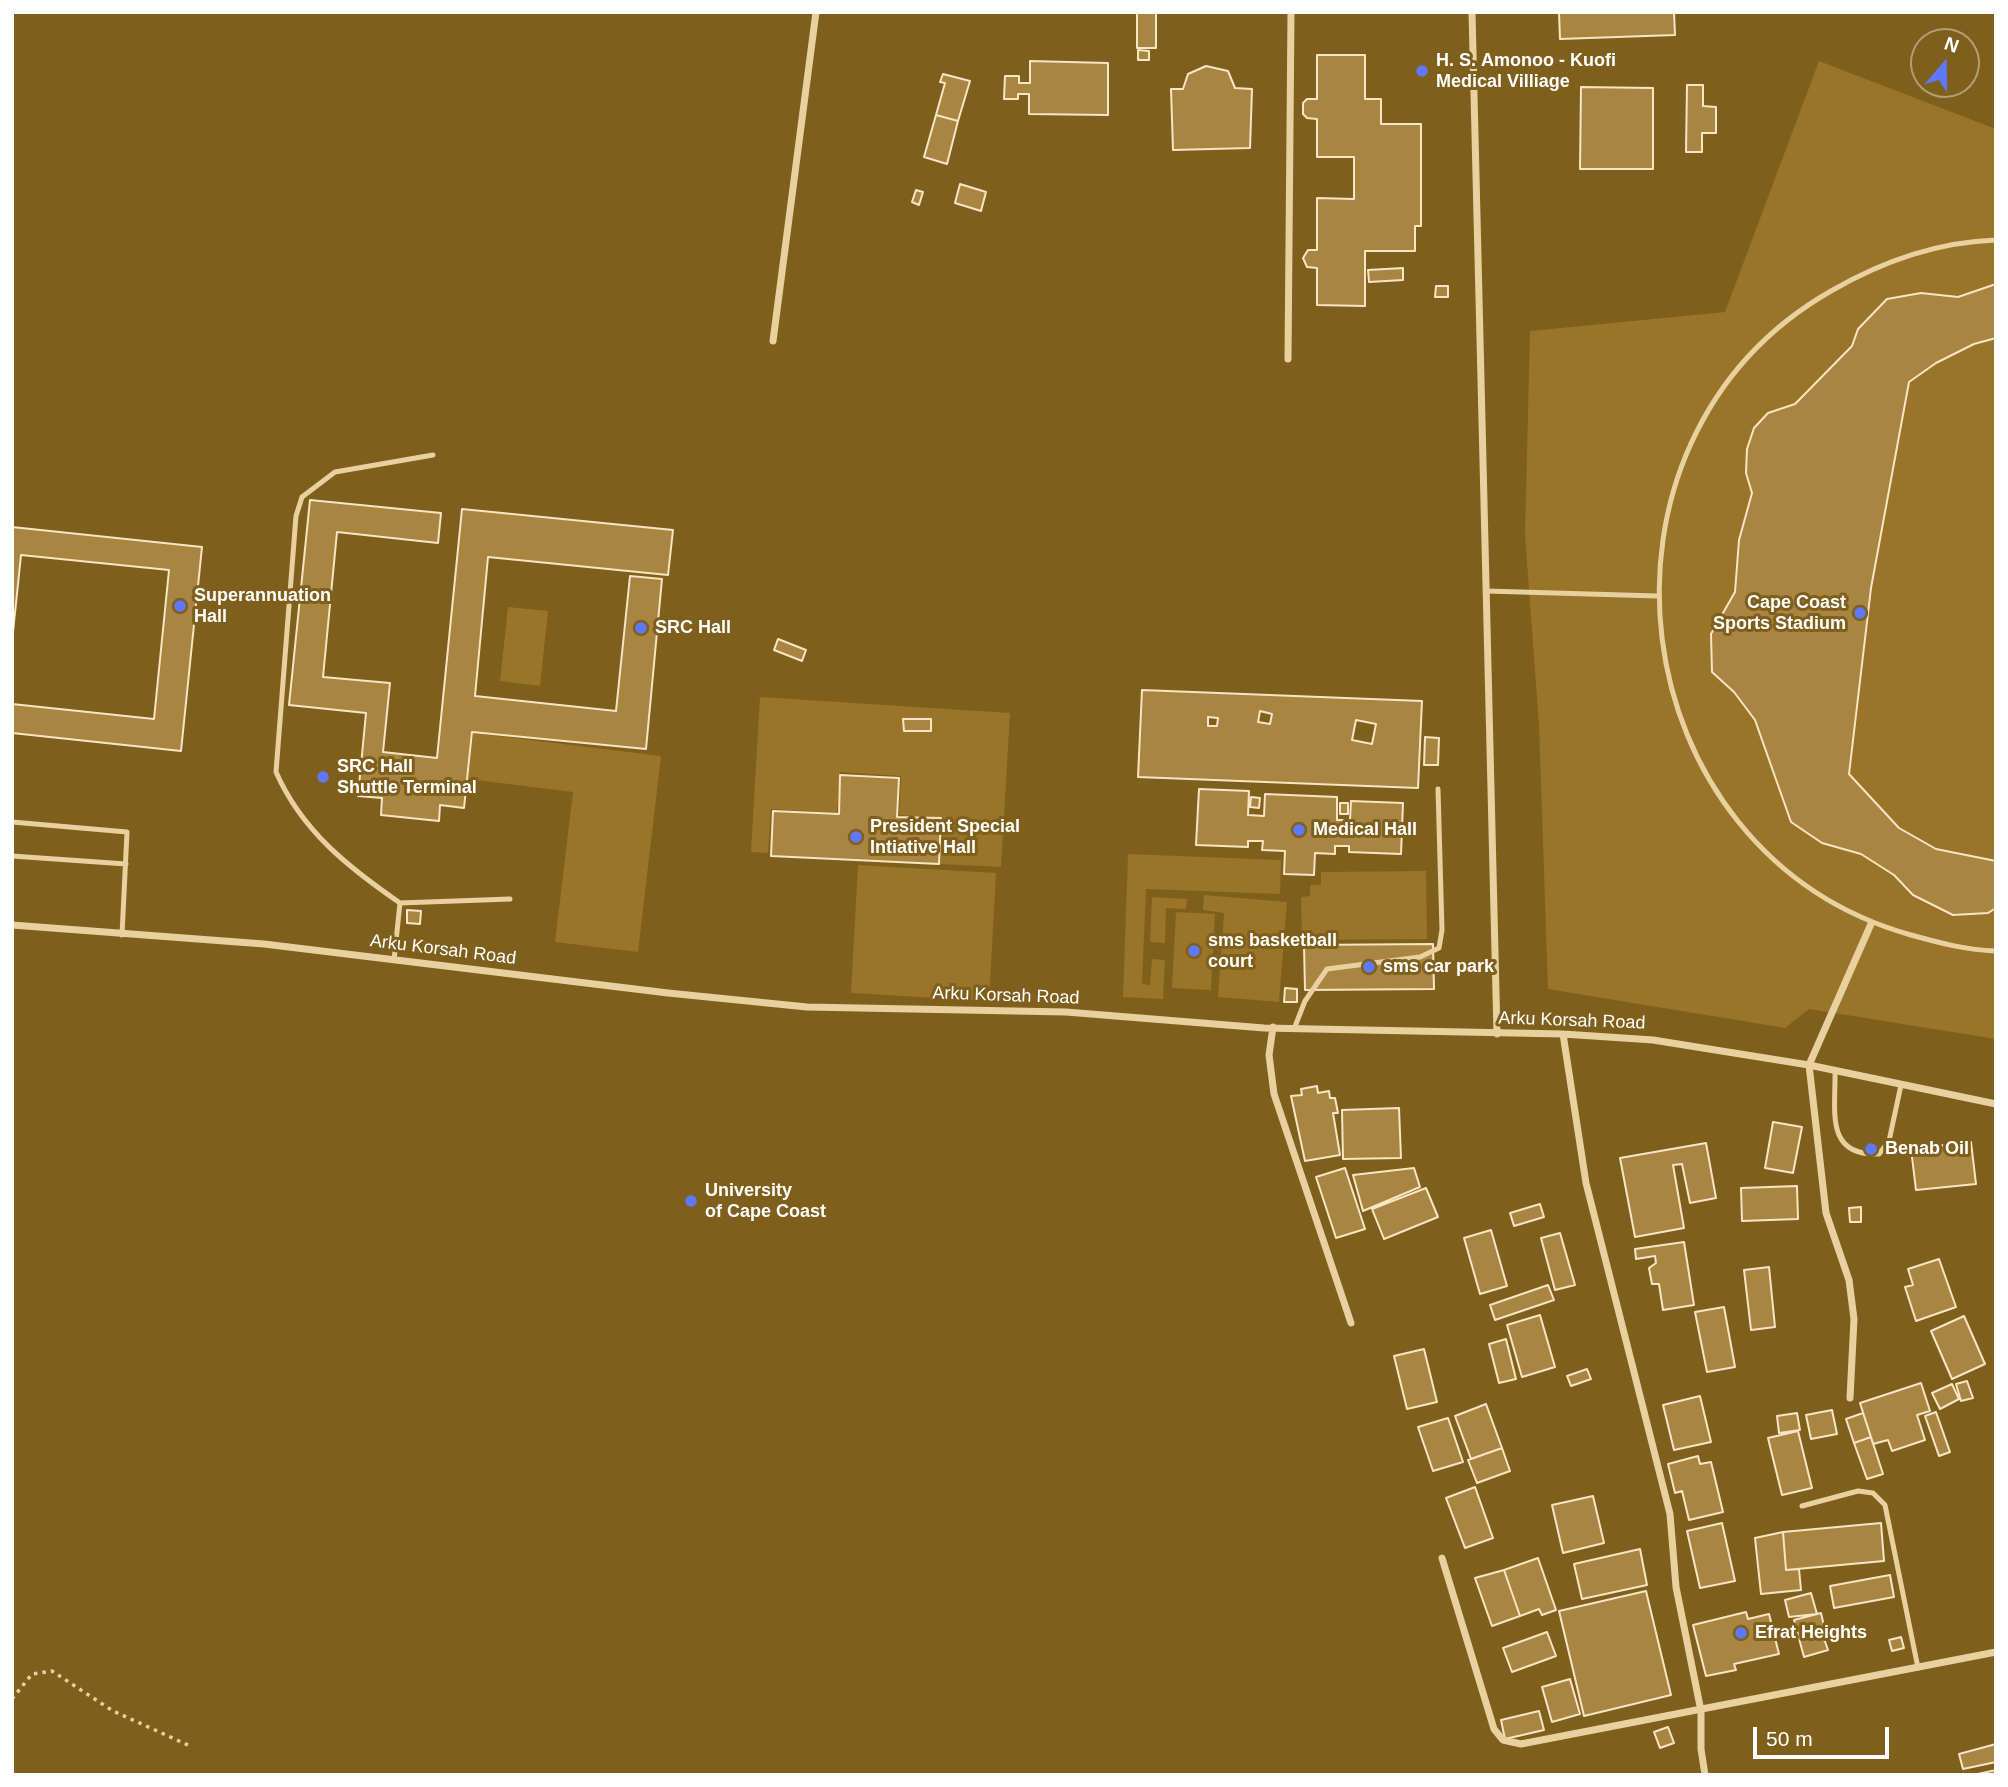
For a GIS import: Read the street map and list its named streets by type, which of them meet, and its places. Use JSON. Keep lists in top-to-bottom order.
{
  "streets": {
    "street": ["Arku Korsah Road"]
  },
  "places": [
    "H. S. Amonoo - Kuofi Medical Villiage",
    "Superannuation Hall",
    "Cape Coast Sports Stadium",
    "SRC Hall",
    "SRC Hall Shuttle Terminal",
    "Medical Hall",
    "President Special Intiative Hall",
    "sms basketball court",
    "sms car park",
    "Benab Oil",
    "University of Cape Coast",
    "Efrat Heights"
  ],
  "scale_bar": "50 m",
  "north": "top"
}
